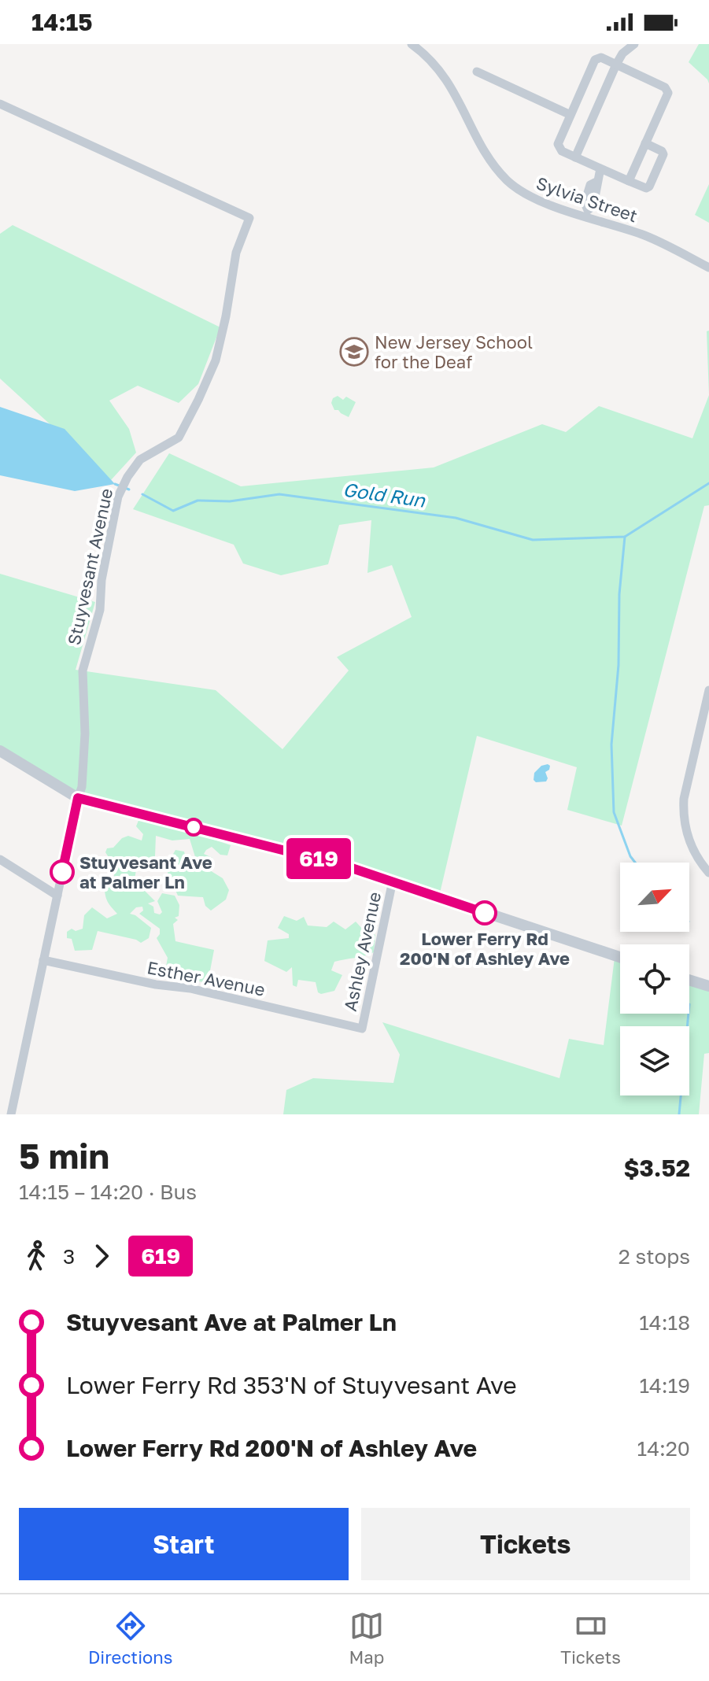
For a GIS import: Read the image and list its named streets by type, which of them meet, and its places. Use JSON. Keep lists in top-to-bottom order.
{
  "streets": {
    "street": [
      "Sylvia Street",
      "Stuyvesant Avenue",
      "Ashley Avenue",
      "Esther Avenue"
    ]
  },
  "crossings": [
    ["Stuyvesant Avenue", "Esther Avenue"],
    ["Ashley Avenue", "Esther Avenue"]
  ],
  "water": ["Gold Run"],
  "places": {
    "school or university": ["New Jersey School for the Deaf"],
    "other": ["Stuyvesant Ave at Palmer Ln", "Lower Ferry Rd 200'N of Ashley Ave"]
  },
  "lines": ["bus line 619"],
  "north": "top right",
  "page": {
    "status": "14:15",
    "on_map": "619",
    "heading": ["5 min", "14:15 – 14:20 · Bus", "$3.52"],
    "legs": ["3", "619", "2 stops"],
    "list": [
      {
        "name": "Stuyvesant Ave at Palmer Ln",
        "value": "14:18"
      },
      {
        "name": "Lower Ferry Rd 353'N of Stuyvesant Ave",
        "value": "14:19"
      },
      {
        "name": "Lower Ferry Rd 200'N of Ashley Ave",
        "value": "14:20"
      }
    ],
    "buttons": ["Start", "Tickets"],
    "tabs": ["Directions", "Map", "Tickets"]
  }
}
